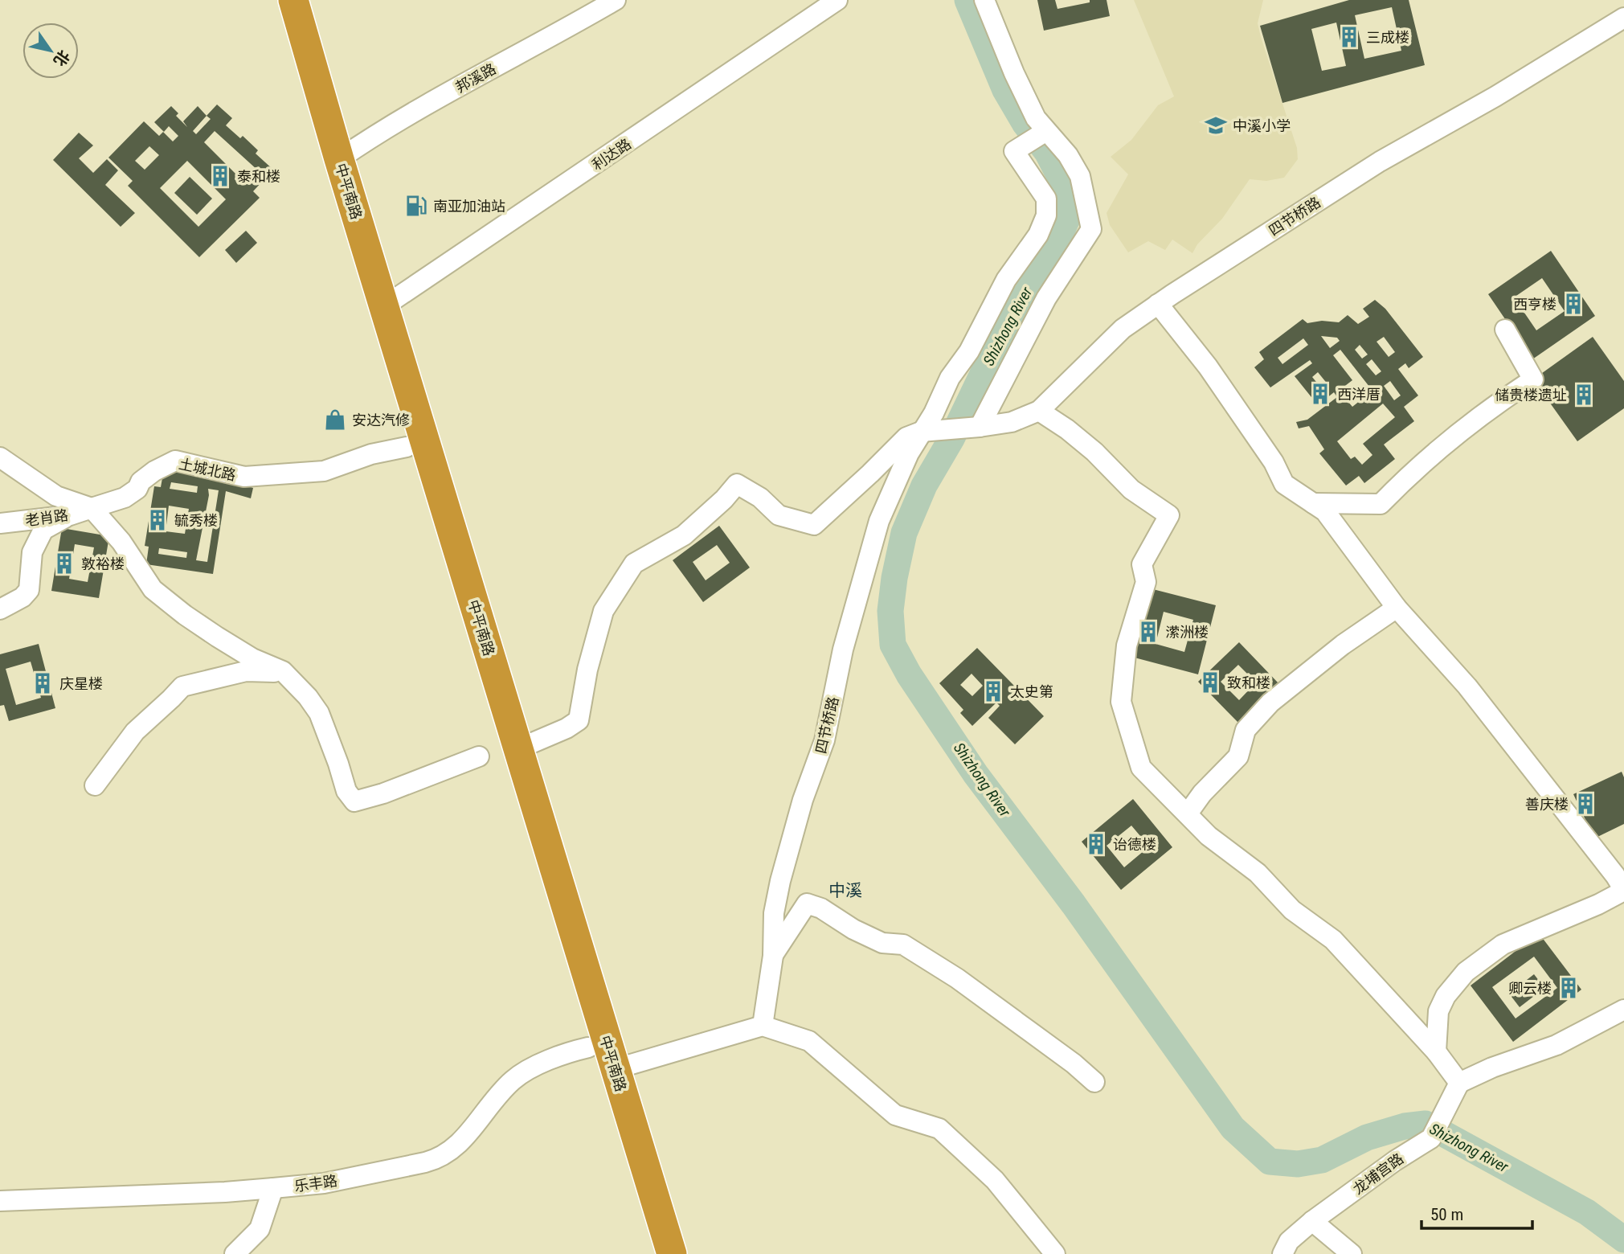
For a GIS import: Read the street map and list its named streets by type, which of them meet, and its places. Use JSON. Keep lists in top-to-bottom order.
{
  "streets": {
    "highway": ["中平南路"],
    "street": [
      "邦溪路",
      "利达路",
      "四节桥路",
      "土城北路",
      "老肖路",
      "龙埔宫路",
      "乐丰路"
    ]
  },
  "crossings": [
    ["邦溪路", "中平南路"],
    ["利达路", "中平南路"],
    ["土城北路", "老肖路"]
  ],
  "districts": ["中溪"],
  "water": ["Shizhong River"],
  "places": {
    "building": [
      "三成楼",
      "泰和楼",
      "西亨楼",
      "西洋厝",
      "储贵楼遗址",
      "毓秀楼",
      "敦裕楼",
      "潆洲楼",
      "致和楼",
      "庆星楼",
      "太史第",
      "善庆楼",
      "诒德楼",
      "卿云楼"
    ],
    "school or university": ["中溪小学"],
    "fuel station": ["南亚加油站"],
    "shop": ["安达汽修"]
  },
  "scale_bar": "50 m",
  "north": "bottom right"
}
